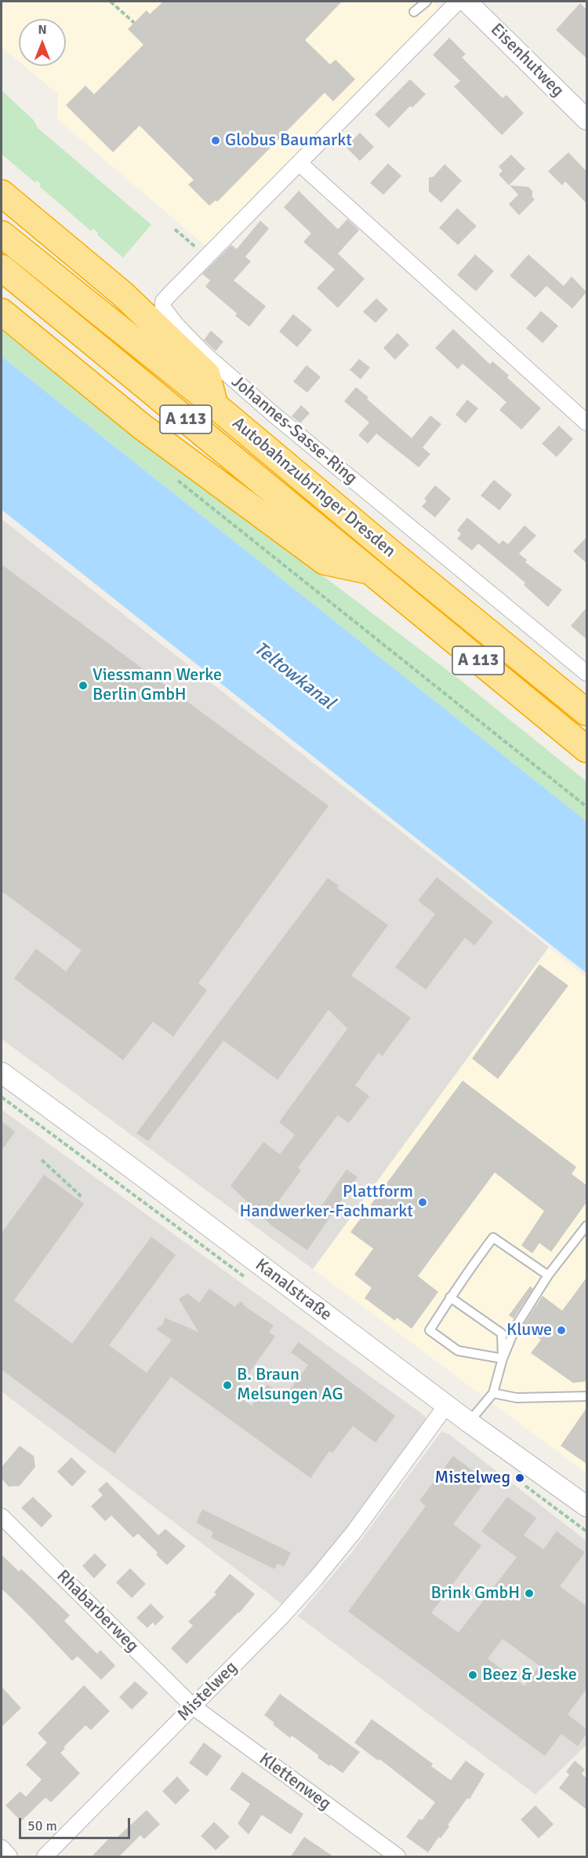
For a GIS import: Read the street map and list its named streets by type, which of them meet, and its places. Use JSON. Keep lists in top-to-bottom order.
{
  "streets": {
    "highway": ["A 113", "Autobahnzubringer Dresden"],
    "street": [
      "Eisenhutweg",
      "Johannes-Sasse-Ring",
      "Kanalstraße",
      "Rhabarberweg",
      "Mistelweg",
      "Klettenweg"
    ]
  },
  "crossings": [
    ["A 113", "Autobahnzubringer Dresden"],
    ["Kanalstraße", "Mistelweg"],
    ["Rhabarberweg", "Mistelweg"],
    ["Rhabarberweg", "Klettenweg"],
    ["Mistelweg", "Klettenweg"]
  ],
  "water": ["Teltowkanal"],
  "places": [
    "Globus Baumarkt",
    "Viessmann Werke Berlin GmbH",
    "Plattform Handwerker-Fachmarkt",
    "Kluwe",
    "B. Braun Melsungen AG",
    "Mistelweg",
    "Brink GmbH",
    "Beez & Jeske"
  ],
  "scale_bar": "50 m",
  "north": "top"
}
